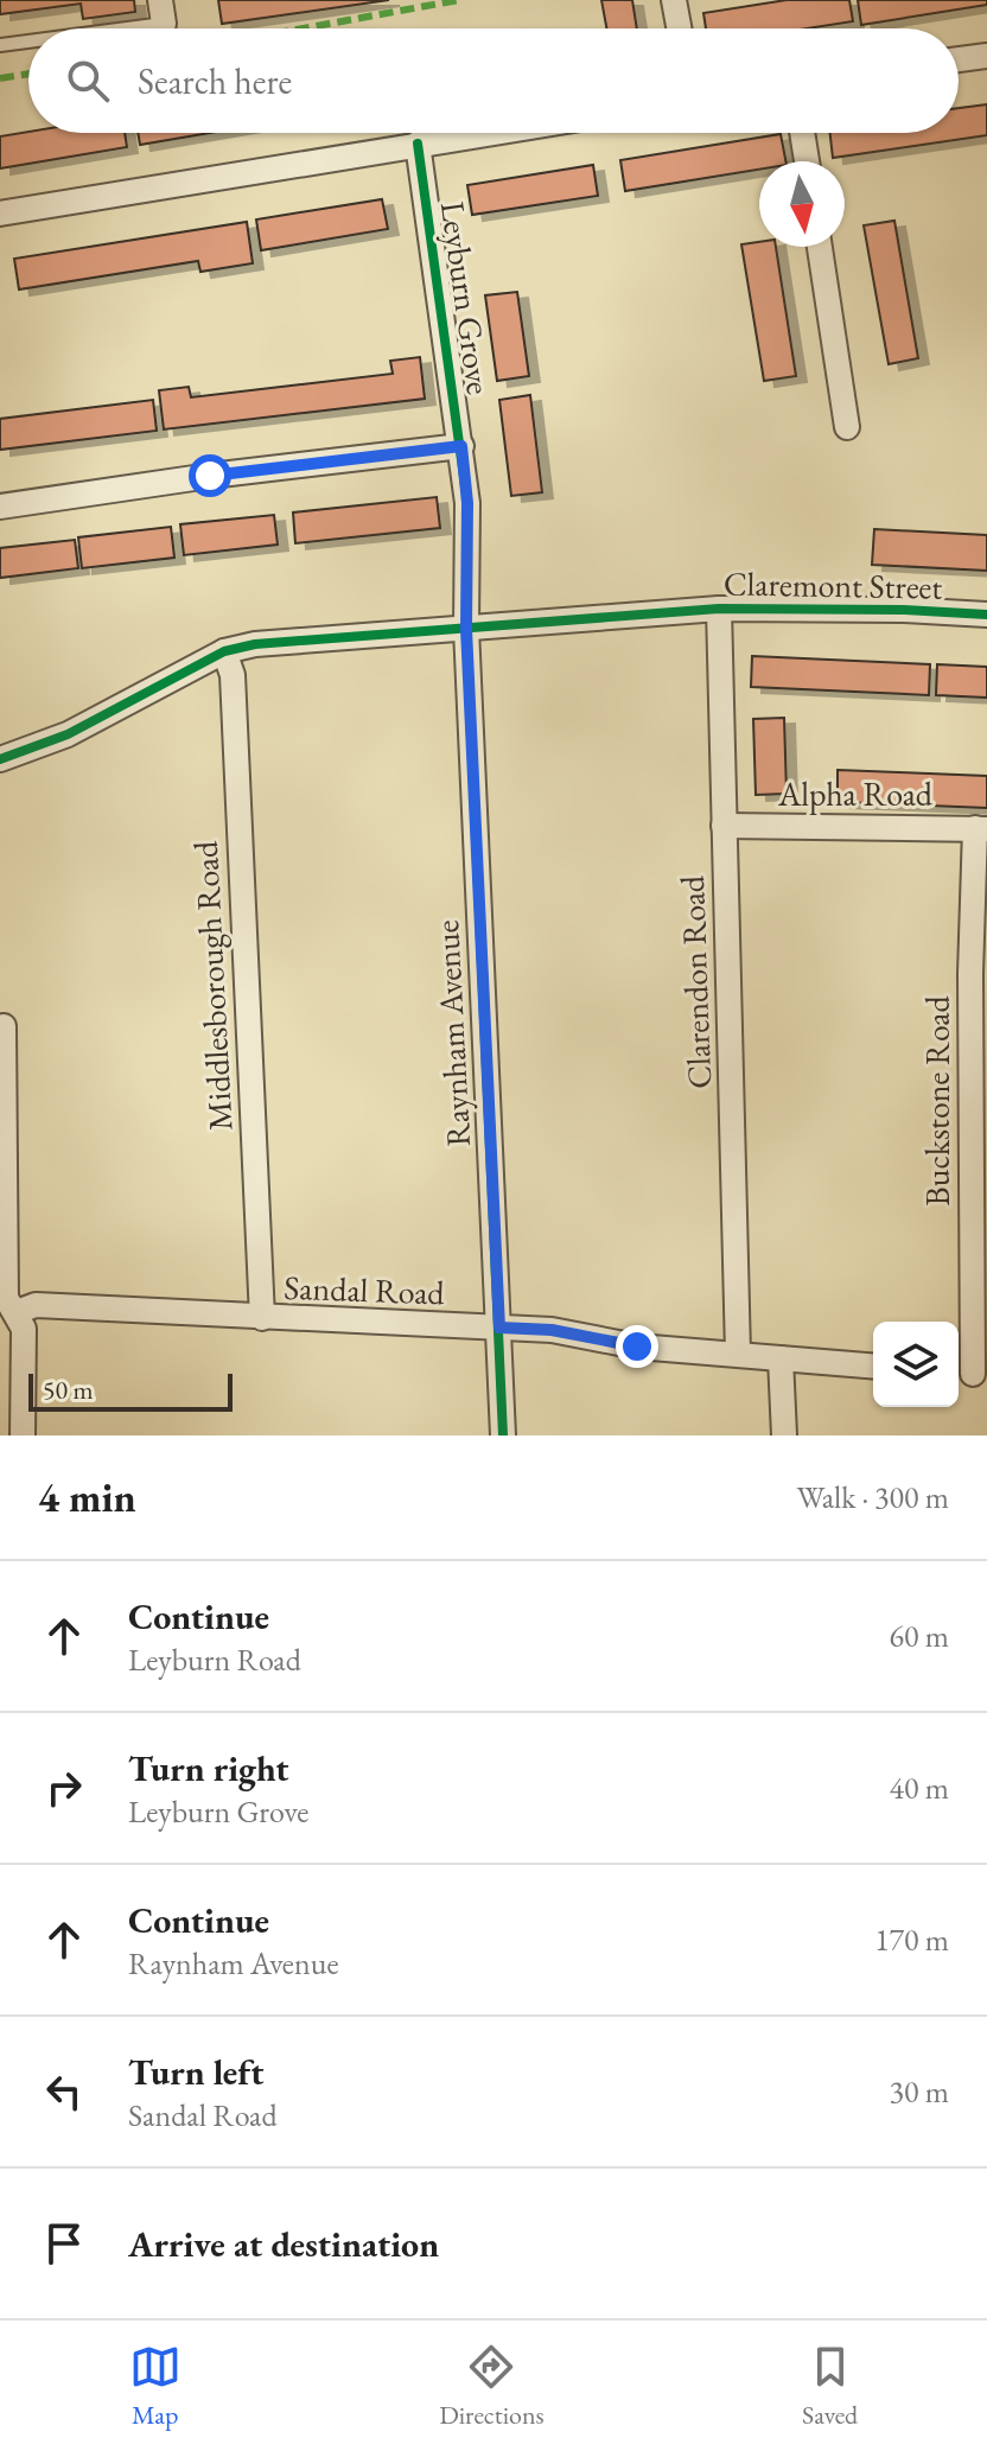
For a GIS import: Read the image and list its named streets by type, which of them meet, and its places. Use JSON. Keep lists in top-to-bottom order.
{
  "streets": {
    "street": [
      "Leyburn Grove",
      "Claremont Street",
      "Alpha Road",
      "Clarendon Road",
      "Middlesborough Road",
      "Raynham Avenue",
      "Buckstone Road",
      "Sandal Road"
    ]
  },
  "crossings": [
    ["Leyburn Grove", "Claremont Street"],
    ["Leyburn Grove", "Raynham Avenue"],
    ["Claremont Street", "Clarendon Road"],
    ["Claremont Street", "Middlesborough Road"],
    ["Claremont Street", "Raynham Avenue"],
    ["Alpha Road", "Clarendon Road"],
    ["Alpha Road", "Buckstone Road"],
    ["Clarendon Road", "Sandal Road"],
    ["Middlesborough Road", "Sandal Road"],
    ["Raynham Avenue", "Sandal Road"]
  ],
  "scale_bar": "50 m",
  "north": "bottom",
  "page": {
    "search": "Search here",
    "scale": "50 m",
    "heading": ["4 min", "Walk · 300 m"],
    "list": [
      ["Continue", "Leyburn Road", "60 m"],
      ["Turn right", "Leyburn Grove", "40 m"],
      ["Continue", "Raynham Avenue", "170 m"],
      ["Turn left", "Sandal Road", "30 m"],
      "Arrive at destination"
    ],
    "nav": ["Map", "Directions", "Saved"]
  }
}
